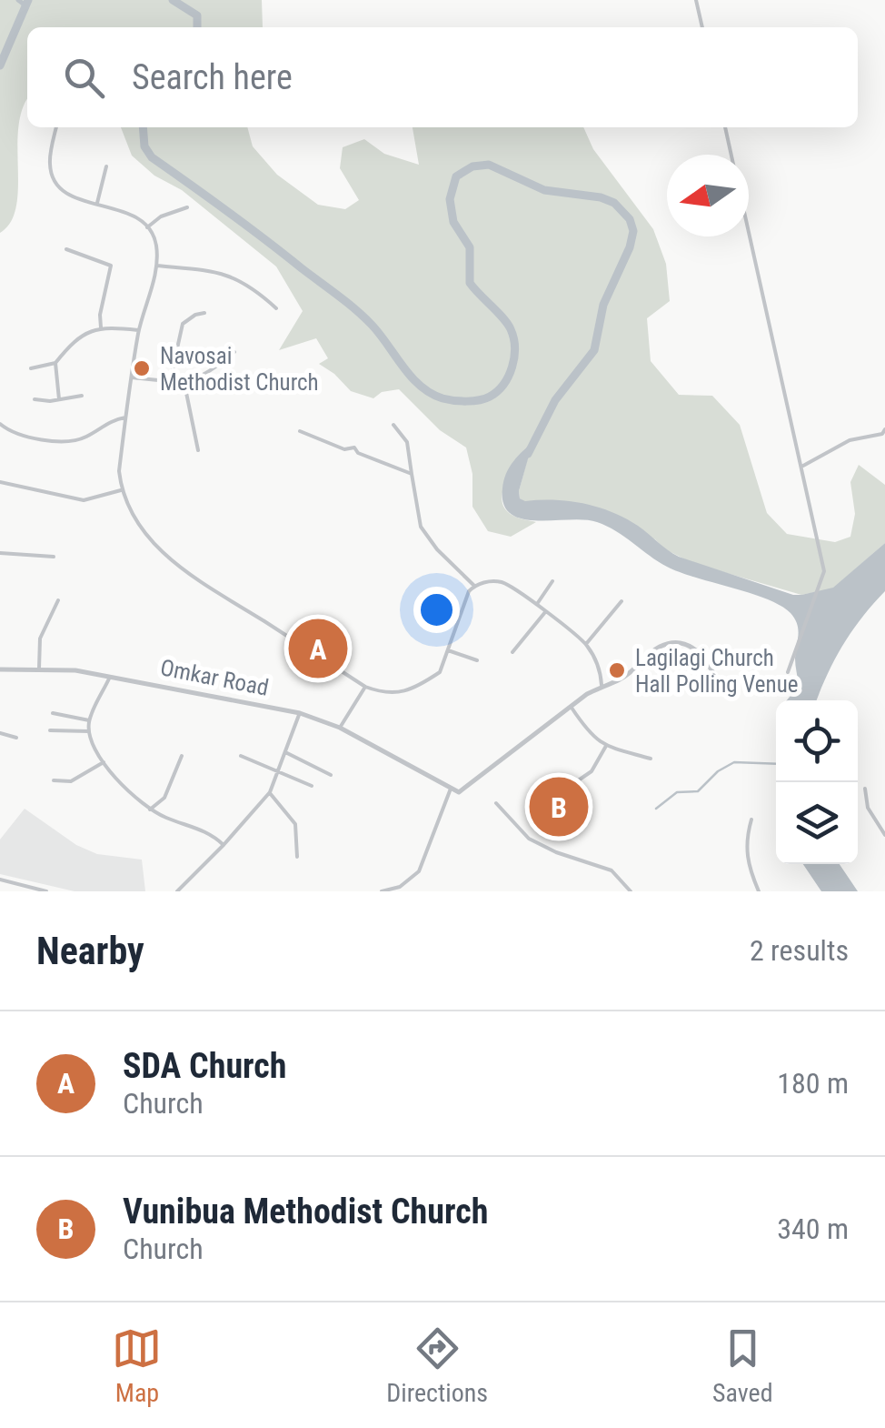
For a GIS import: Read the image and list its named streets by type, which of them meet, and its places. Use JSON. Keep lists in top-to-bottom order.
{
  "streets": {
    "street": ["Omkar Road"]
  },
  "places": ["Navosai Methodist Church", "Lagilagi Church Hall Polling Venue"],
  "north": "left",
  "page": {
    "search": "Search here",
    "pins": ["A", "B"],
    "heading": ["Nearby", "2 results"],
    "list": [
      {
        "mark": "A",
        "name": "SDA Church",
        "note": "Church",
        "value": "180 m"
      },
      {
        "mark": "B",
        "name": "Vunibua Methodist Church",
        "note": "Church",
        "value": "340 m"
      }
    ],
    "nav": ["Map", "Directions", "Saved"]
  }
}
